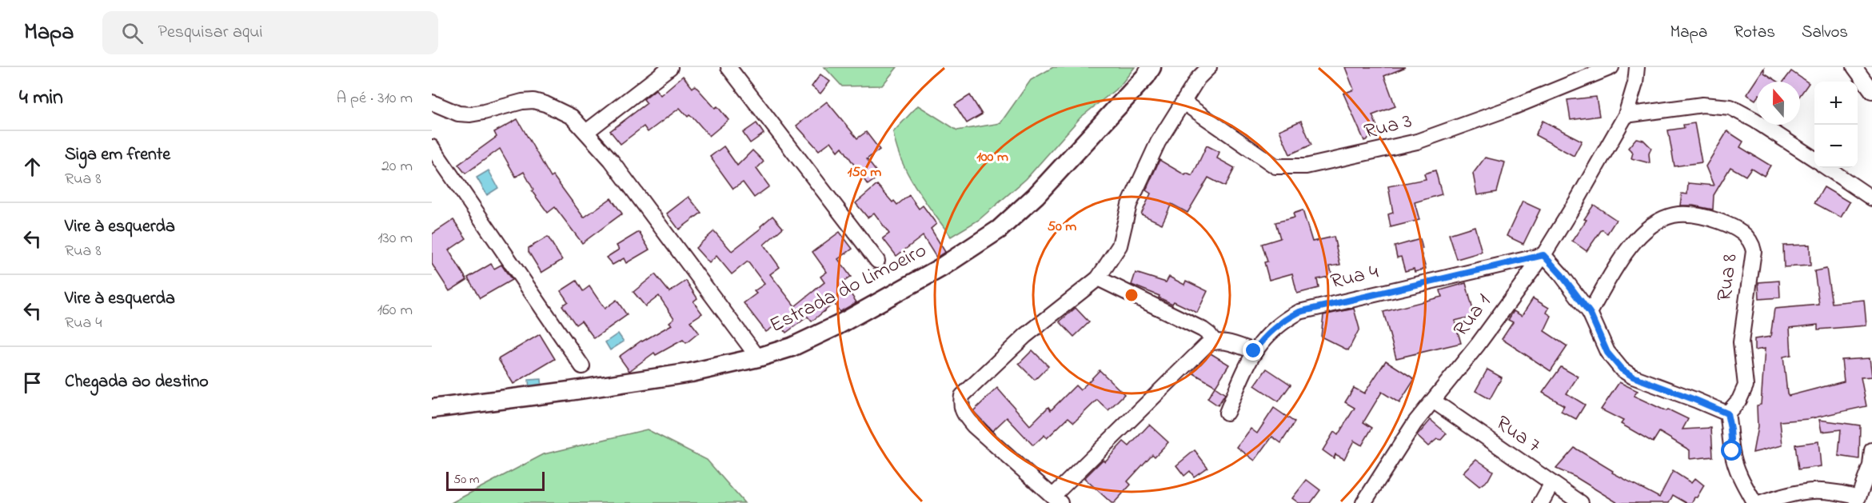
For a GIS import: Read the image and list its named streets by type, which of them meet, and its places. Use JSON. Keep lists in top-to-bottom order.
{
  "streets": {
    "street": [
      "Rua 3",
      "Rua 4",
      "Rua 8",
      "Estrada do Limoeiro",
      "Rua 1",
      "Rua 7"
    ]
  },
  "crossings": [
    ["Rua 4", "Rua 1"],
    ["Rua 1", "Rua 7"]
  ],
  "scale_bar": "50 m",
  "north": "top",
  "page": {
    "header": "Mapa",
    "search": "Pesquisar aqui",
    "nav": ["Mapa", "Rotas", "Salvos"],
    "heading": ["4 min", "A pé · 310 m"],
    "map_buttons": ["+", "−"],
    "list": [
      ["Siga em frente", "Rua 8", "20 m"],
      ["Vire à esquerda", "Rua 8", "130 m"],
      ["Vire à esquerda", "Rua 4", "160 m"],
      "Chegada ao destino"
    ],
    "scale": "50 m"
  },
  "rings": ["100 m", "150 m", "50 m"]
}
